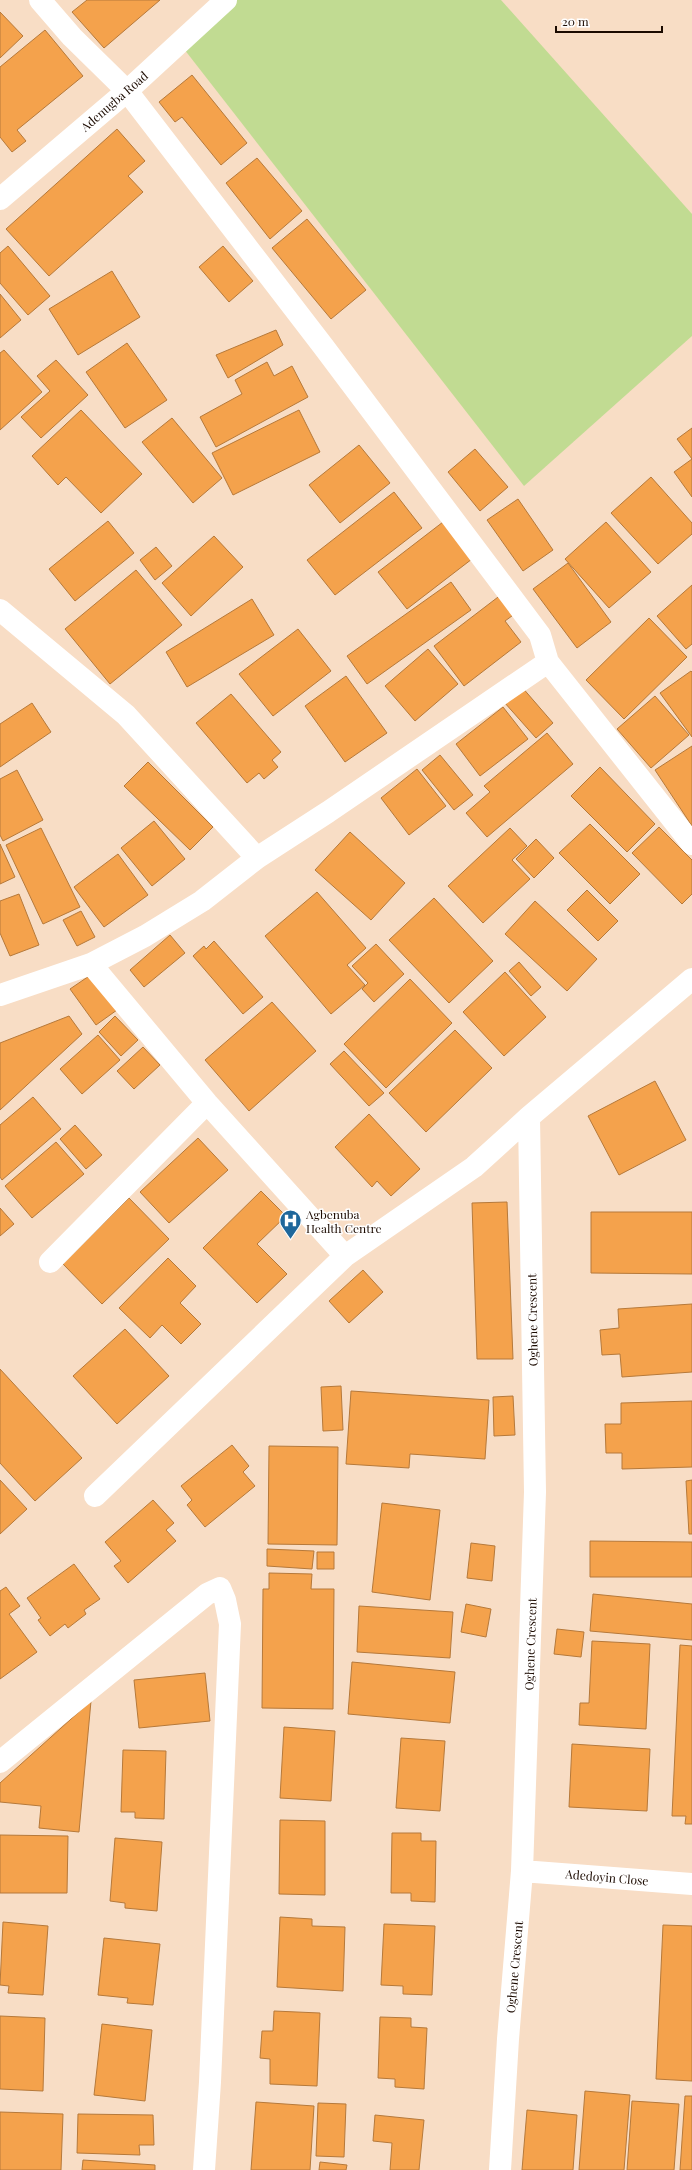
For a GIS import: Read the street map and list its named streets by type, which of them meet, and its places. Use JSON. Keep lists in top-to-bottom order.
{
  "streets": {
    "street": ["Adenugba Road", "Oghene Crescent", "Adedoyin Close"]
  },
  "crossings": [
    ["Oghene Crescent", "Adedoyin Close"]
  ],
  "places": {
    "hospital": ["Agbenuba Health Centre"]
  },
  "scale_bar": "20 m"
}
